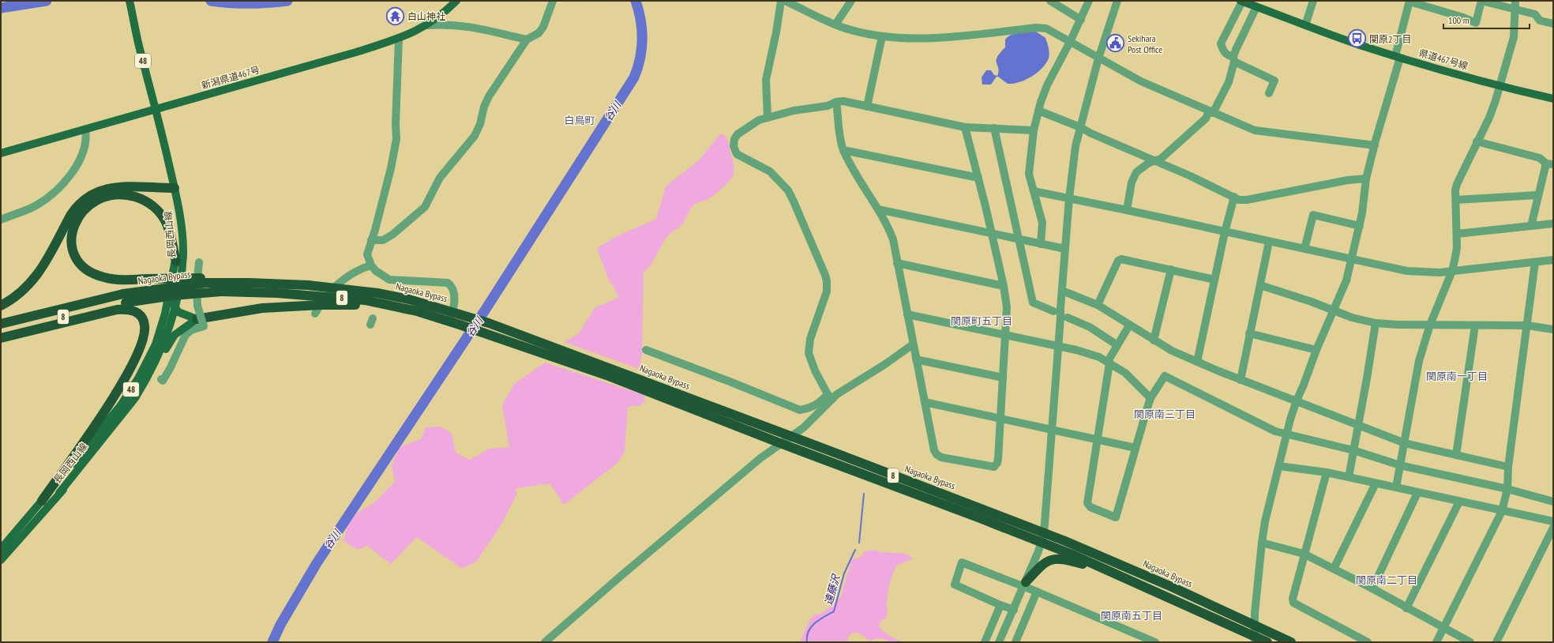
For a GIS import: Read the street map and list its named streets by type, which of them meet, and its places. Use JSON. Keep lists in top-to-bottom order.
{
  "streets": {
    "highway": ["Nagaoka Bypass", "8"],
    "main road": [
      "県道467号線",
      "48",
      "新潟県道467号",
      "長岡西山線"
    ]
  },
  "crossings": [
    ["48", "長岡西山線"],
    ["新潟県道467号", "長岡西山線"]
  ],
  "districts": [
    "白鳥町",
    "関原町五丁目",
    "関原南一丁目",
    "関原南三丁目",
    "関原南二丁目",
    "関原南五丁目"
  ],
  "water": ["谷川", "遠藤沢"],
  "places": {
    "temple": ["白山神社"],
    "bus stop": ["関原2丁目"],
    "public building": ["Sekihara Post Office"]
  },
  "scale_bar": "100 m"
}
